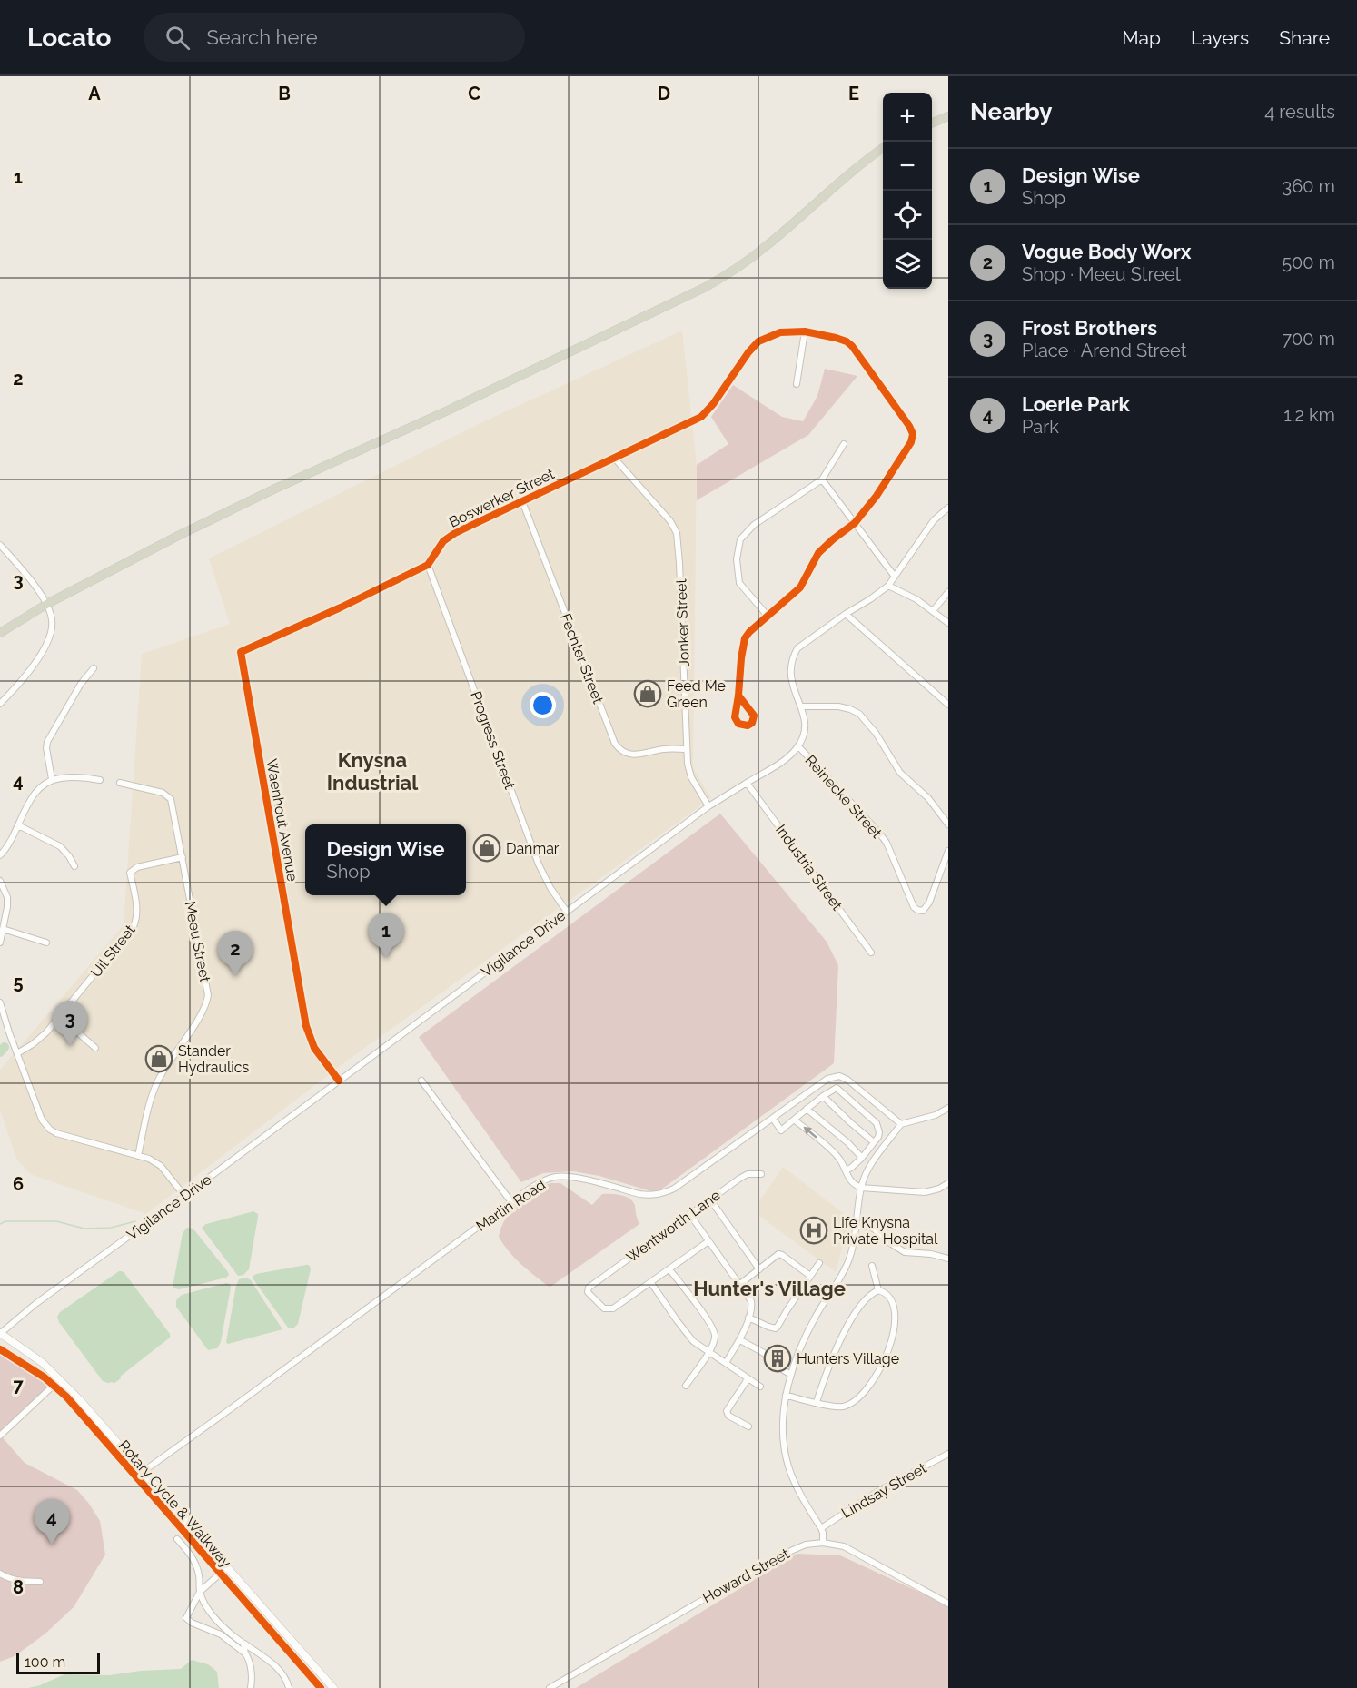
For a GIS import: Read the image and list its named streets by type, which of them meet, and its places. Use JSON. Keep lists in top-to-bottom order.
{
  "streets": {
    "street": [
      "Boswerker Street",
      "Jonker Street",
      "Fechter Street",
      "Progress Street",
      "Reinecke Street",
      "Waenhout Avenue",
      "Industria Street",
      "Meeu Street",
      "Vigilance Drive",
      "Uil Street",
      "Marlin Road",
      "Wentworth Lane",
      "Lindsay Street",
      "Howard Street"
    ],
    "cycle path": ["Rotary Cycle & Walkway"]
  },
  "crossings": [
    ["Boswerker Street", "Jonker Street"],
    ["Boswerker Street", "Fechter Street"],
    ["Boswerker Street", "Progress Street"],
    ["Boswerker Street", "Waenhout Avenue"],
    ["Jonker Street", "Fechter Street"],
    ["Jonker Street", "Vigilance Drive"],
    ["Progress Street", "Vigilance Drive"],
    ["Reinecke Street", "Vigilance Drive"],
    ["Waenhout Avenue", "Vigilance Drive"],
    ["Industria Street", "Vigilance Drive"],
    ["Meeu Street", "Uil Street"]
  ],
  "districts": ["Knysna Industrial", "Hunter's Village"],
  "places": {
    "shop": ["Feed Me Green", "Danmar", "Stander Hydraulics"],
    "hospital": ["Life Knysna Private Hospital"],
    "building": ["Hunters Village"]
  },
  "scale_bar": "100 m",
  "page": {
    "header": "Locato",
    "search": "Search here",
    "nav": ["Map", "Layers", "Share"],
    "heading": ["Nearby", "4 results"],
    "map_buttons": ["+", "−"],
    "list": [
      {
        "mark": "1",
        "name": "Design Wise",
        "note": "Shop",
        "value": "360 m"
      },
      {
        "mark": "2",
        "name": "Vogue Body Worx",
        "note": "Shop · Meeu Street",
        "value": "500 m"
      },
      {
        "mark": "3",
        "name": "Frost Brothers",
        "note": "Place · Arend Street",
        "value": "700 m"
      },
      {
        "mark": "4",
        "name": "Loerie Park",
        "note": "Park",
        "value": "1.2 km"
      }
    ],
    "popup": ["Design Wise", "Shop"],
    "pins": [
      "1",
      "2",
      "3",
      "4"
    ],
    "scale": "100 m"
  },
  "grid": {
    "columns": [
      "A",
      "B",
      "C",
      "D",
      "E"
    ],
    "rows": [
      "1",
      "2",
      "3",
      "4",
      "5",
      "6",
      "7",
      "8"
    ]
  }
}
